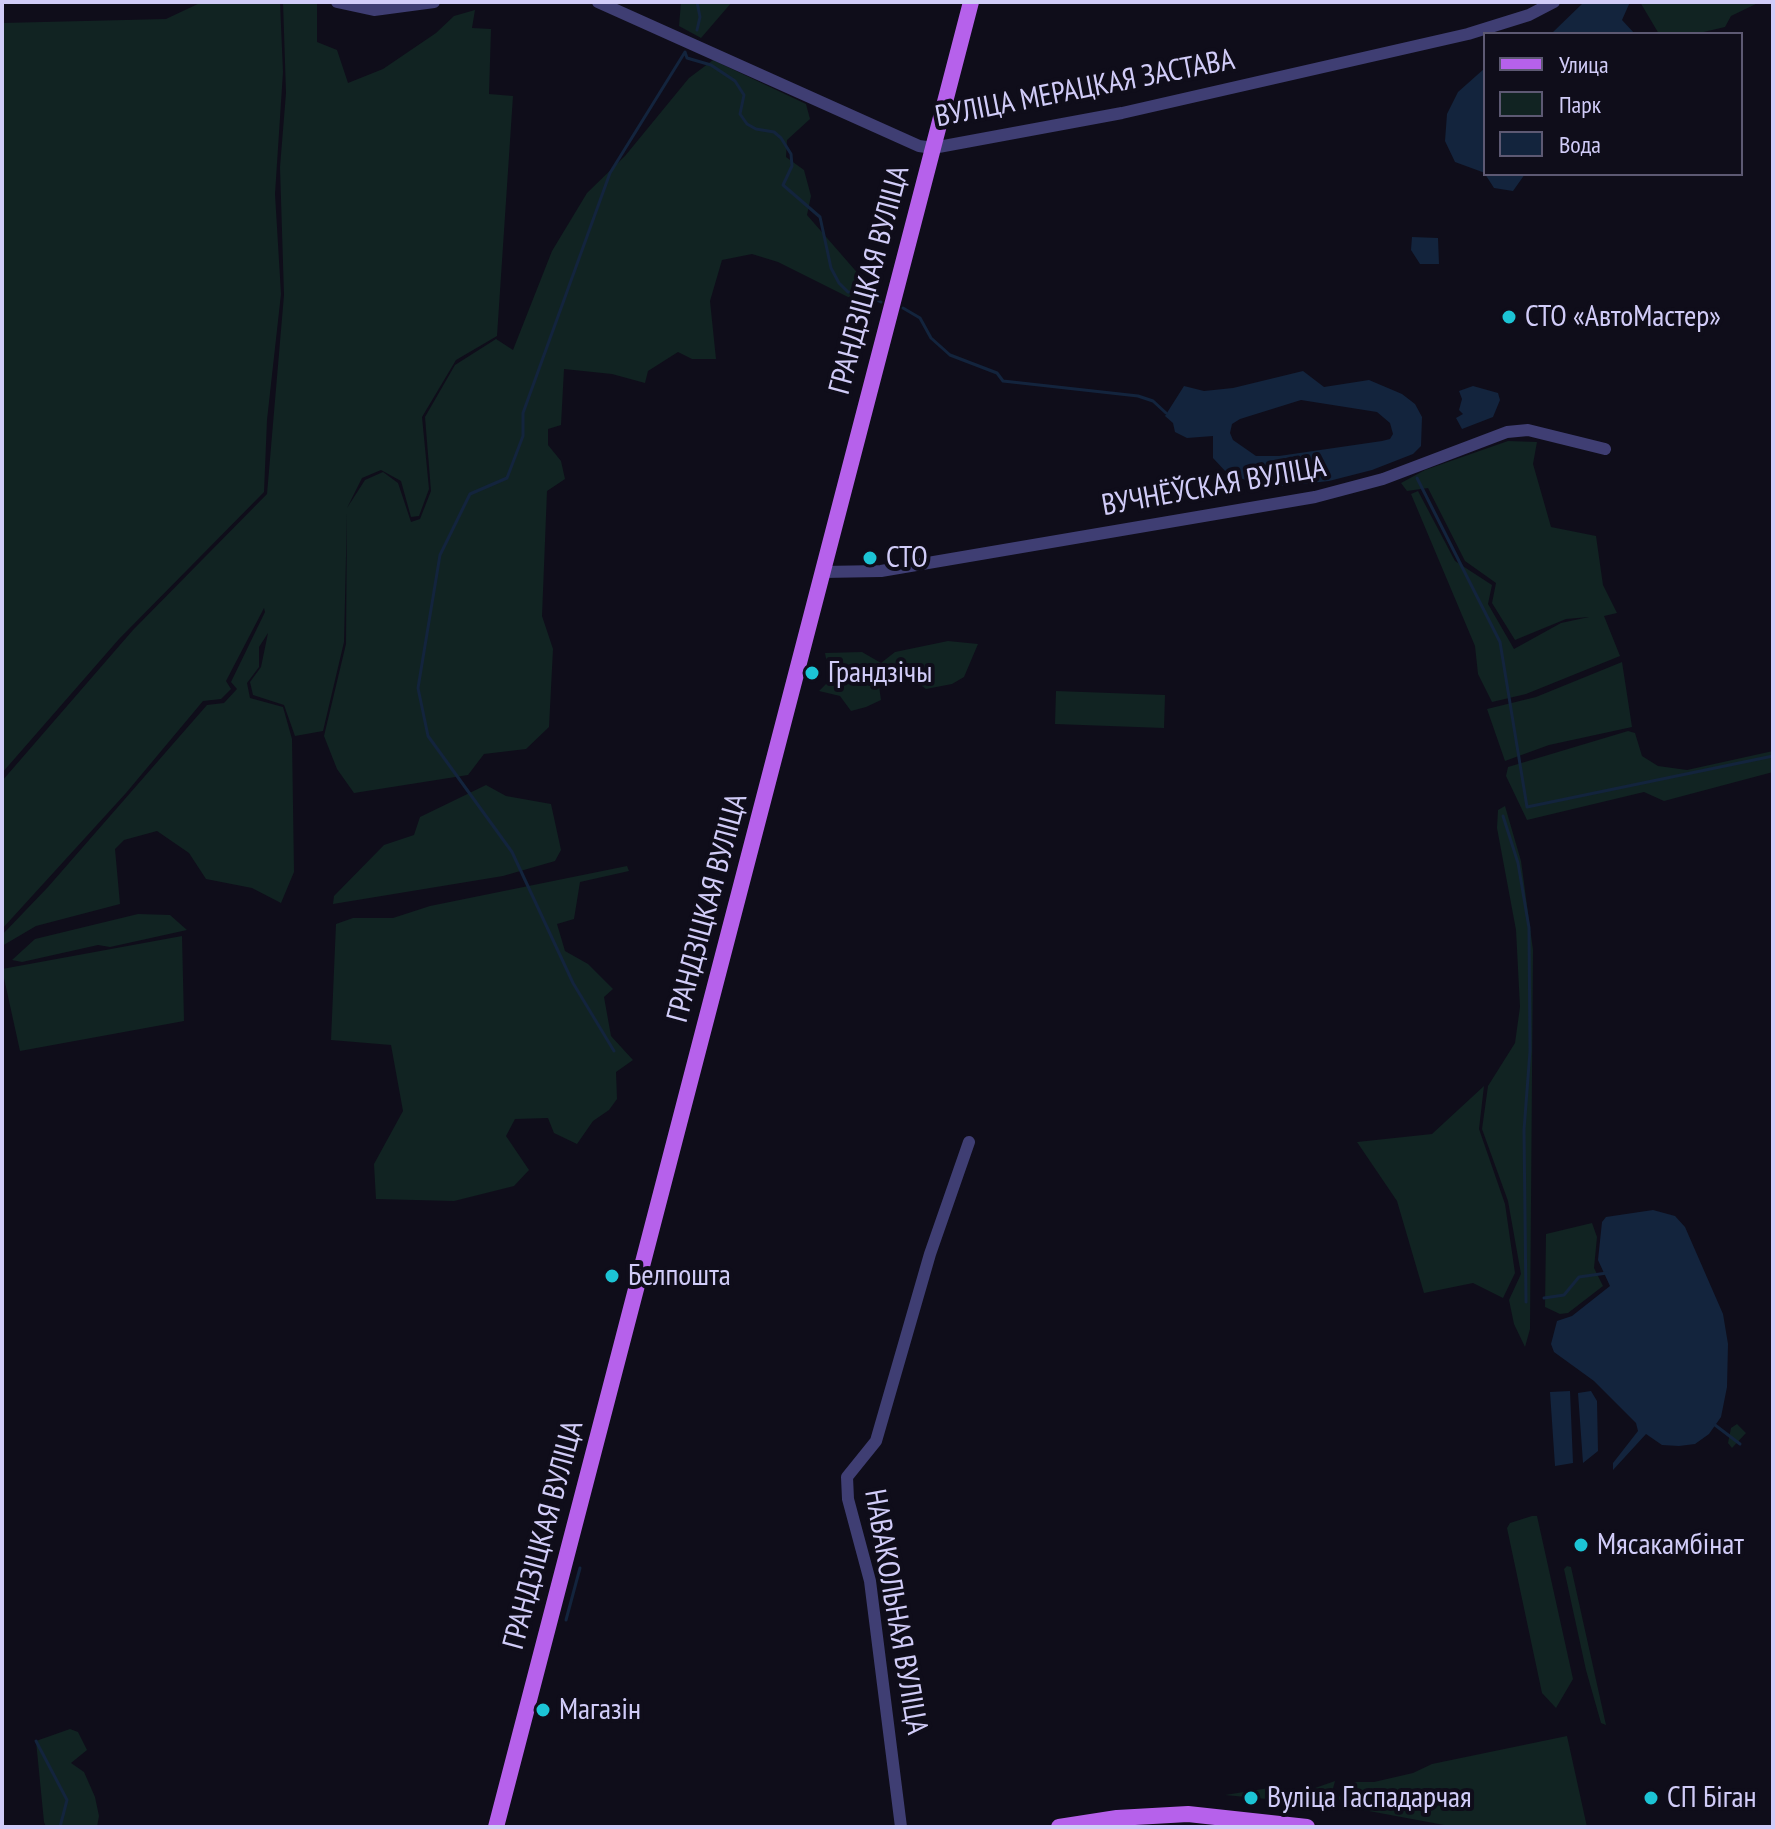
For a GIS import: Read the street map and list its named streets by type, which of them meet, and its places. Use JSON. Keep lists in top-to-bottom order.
{
  "streets": {
    "main road": ["ГРАНДЗІЦКАЯ ВУЛІЦА"],
    "street": ["ВУЛІЦА МЕРАЦКАЯ ЗАСТАВА", "ВУЧНЁЎСКАЯ ВУЛІЦА", "НАВАКОЛЬНАЯ ВУЛІЦА"]
  },
  "crossings": [
    ["ВУЛІЦА МЕРАЦКАЯ ЗАСТАВА", "ГРАНДЗІЦКАЯ ВУЛІЦА"],
    ["ГРАНДЗІЦКАЯ ВУЛІЦА", "ВУЧНЁЎСКАЯ ВУЛІЦА"]
  ],
  "places": [
    "СТО «АвтоМастер»",
    "СТО",
    "Грандзічы",
    "Белпошта",
    "Мясакамбінат",
    "Магазін",
    "Вуліца Гаспадарчая",
    "СП Біган"
  ],
  "legend": ["Улица", "Парк", "Вода"]
}
